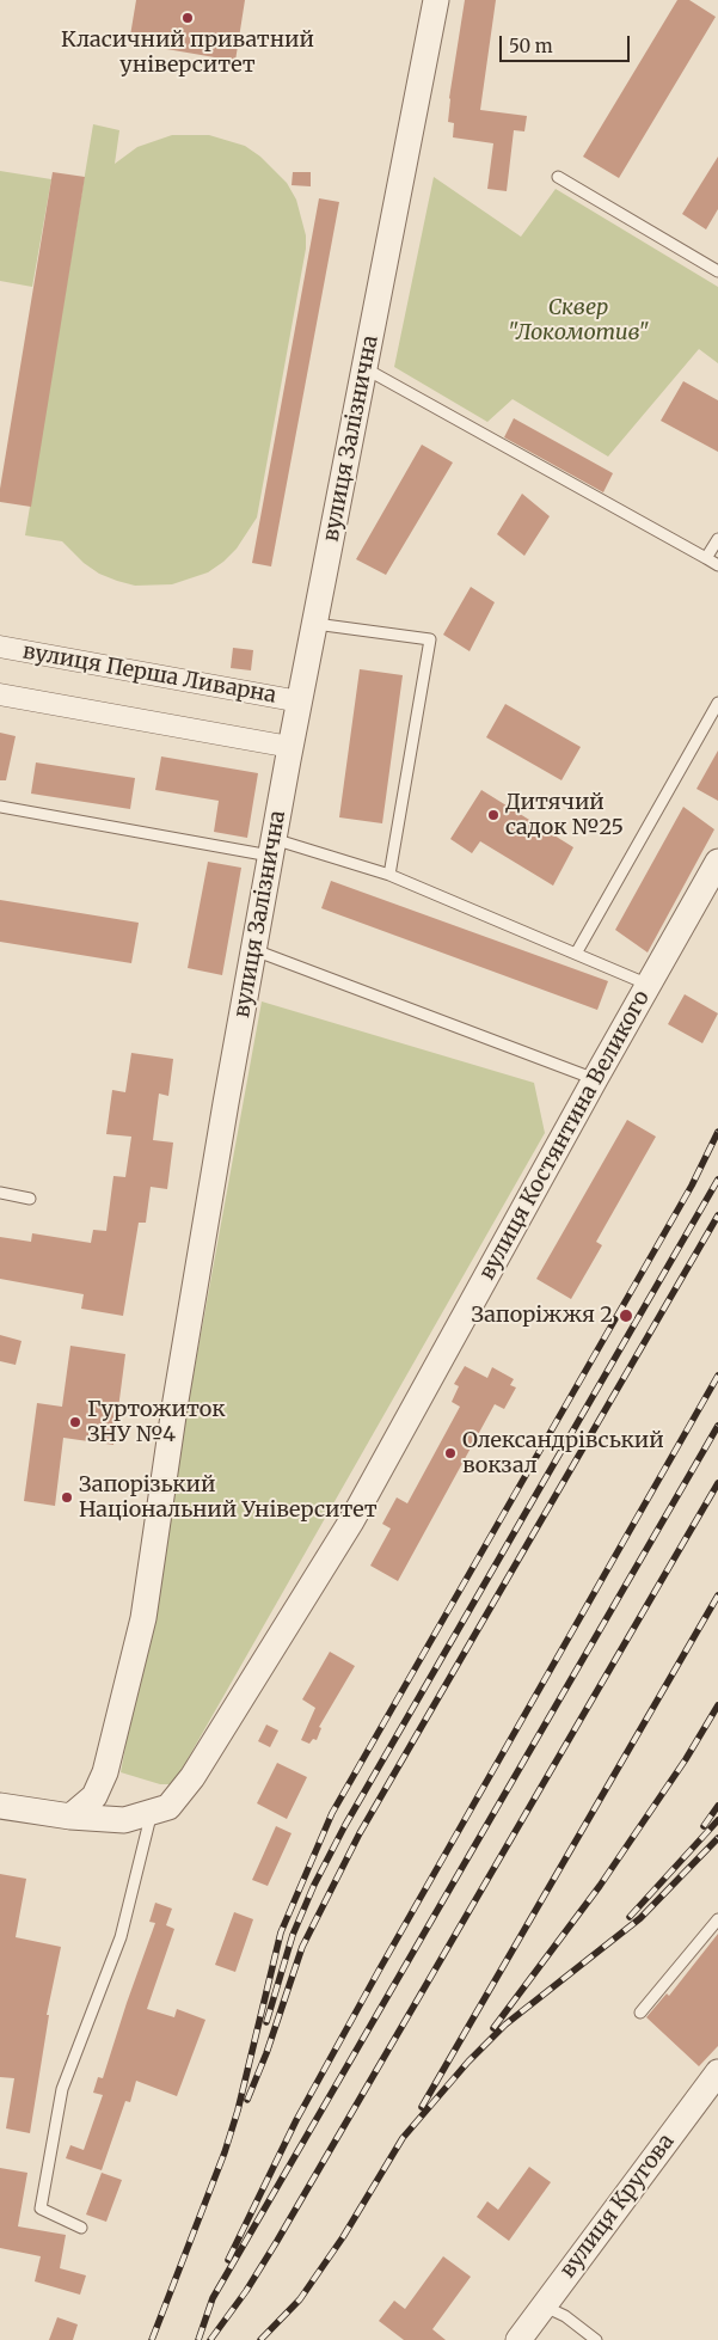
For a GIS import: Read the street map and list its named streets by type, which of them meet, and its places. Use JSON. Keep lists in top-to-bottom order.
{
  "streets": {
    "street": [
      "вулиця Залізнична",
      "вулиця Перша Ливарна",
      "вулиця Костянтина Великого",
      "вулиця Кругова"
    ]
  },
  "crossings": [
    ["вулиця Залізнична", "вулиця Перша Ливарна"],
    ["вулиця Залізнична", "вулиця Костянтина Великого"]
  ],
  "parks": ["Сквер \"Локомотив\""],
  "places": [
    "Класичний приватний університет",
    "Дитячий садок №25",
    "Запоріжжя 2",
    "Гуртожиток ЗНУ №4",
    "Олександрівський вокзал",
    "Запорізький Національний Університет"
  ],
  "scale_bar": "50 m"
}
